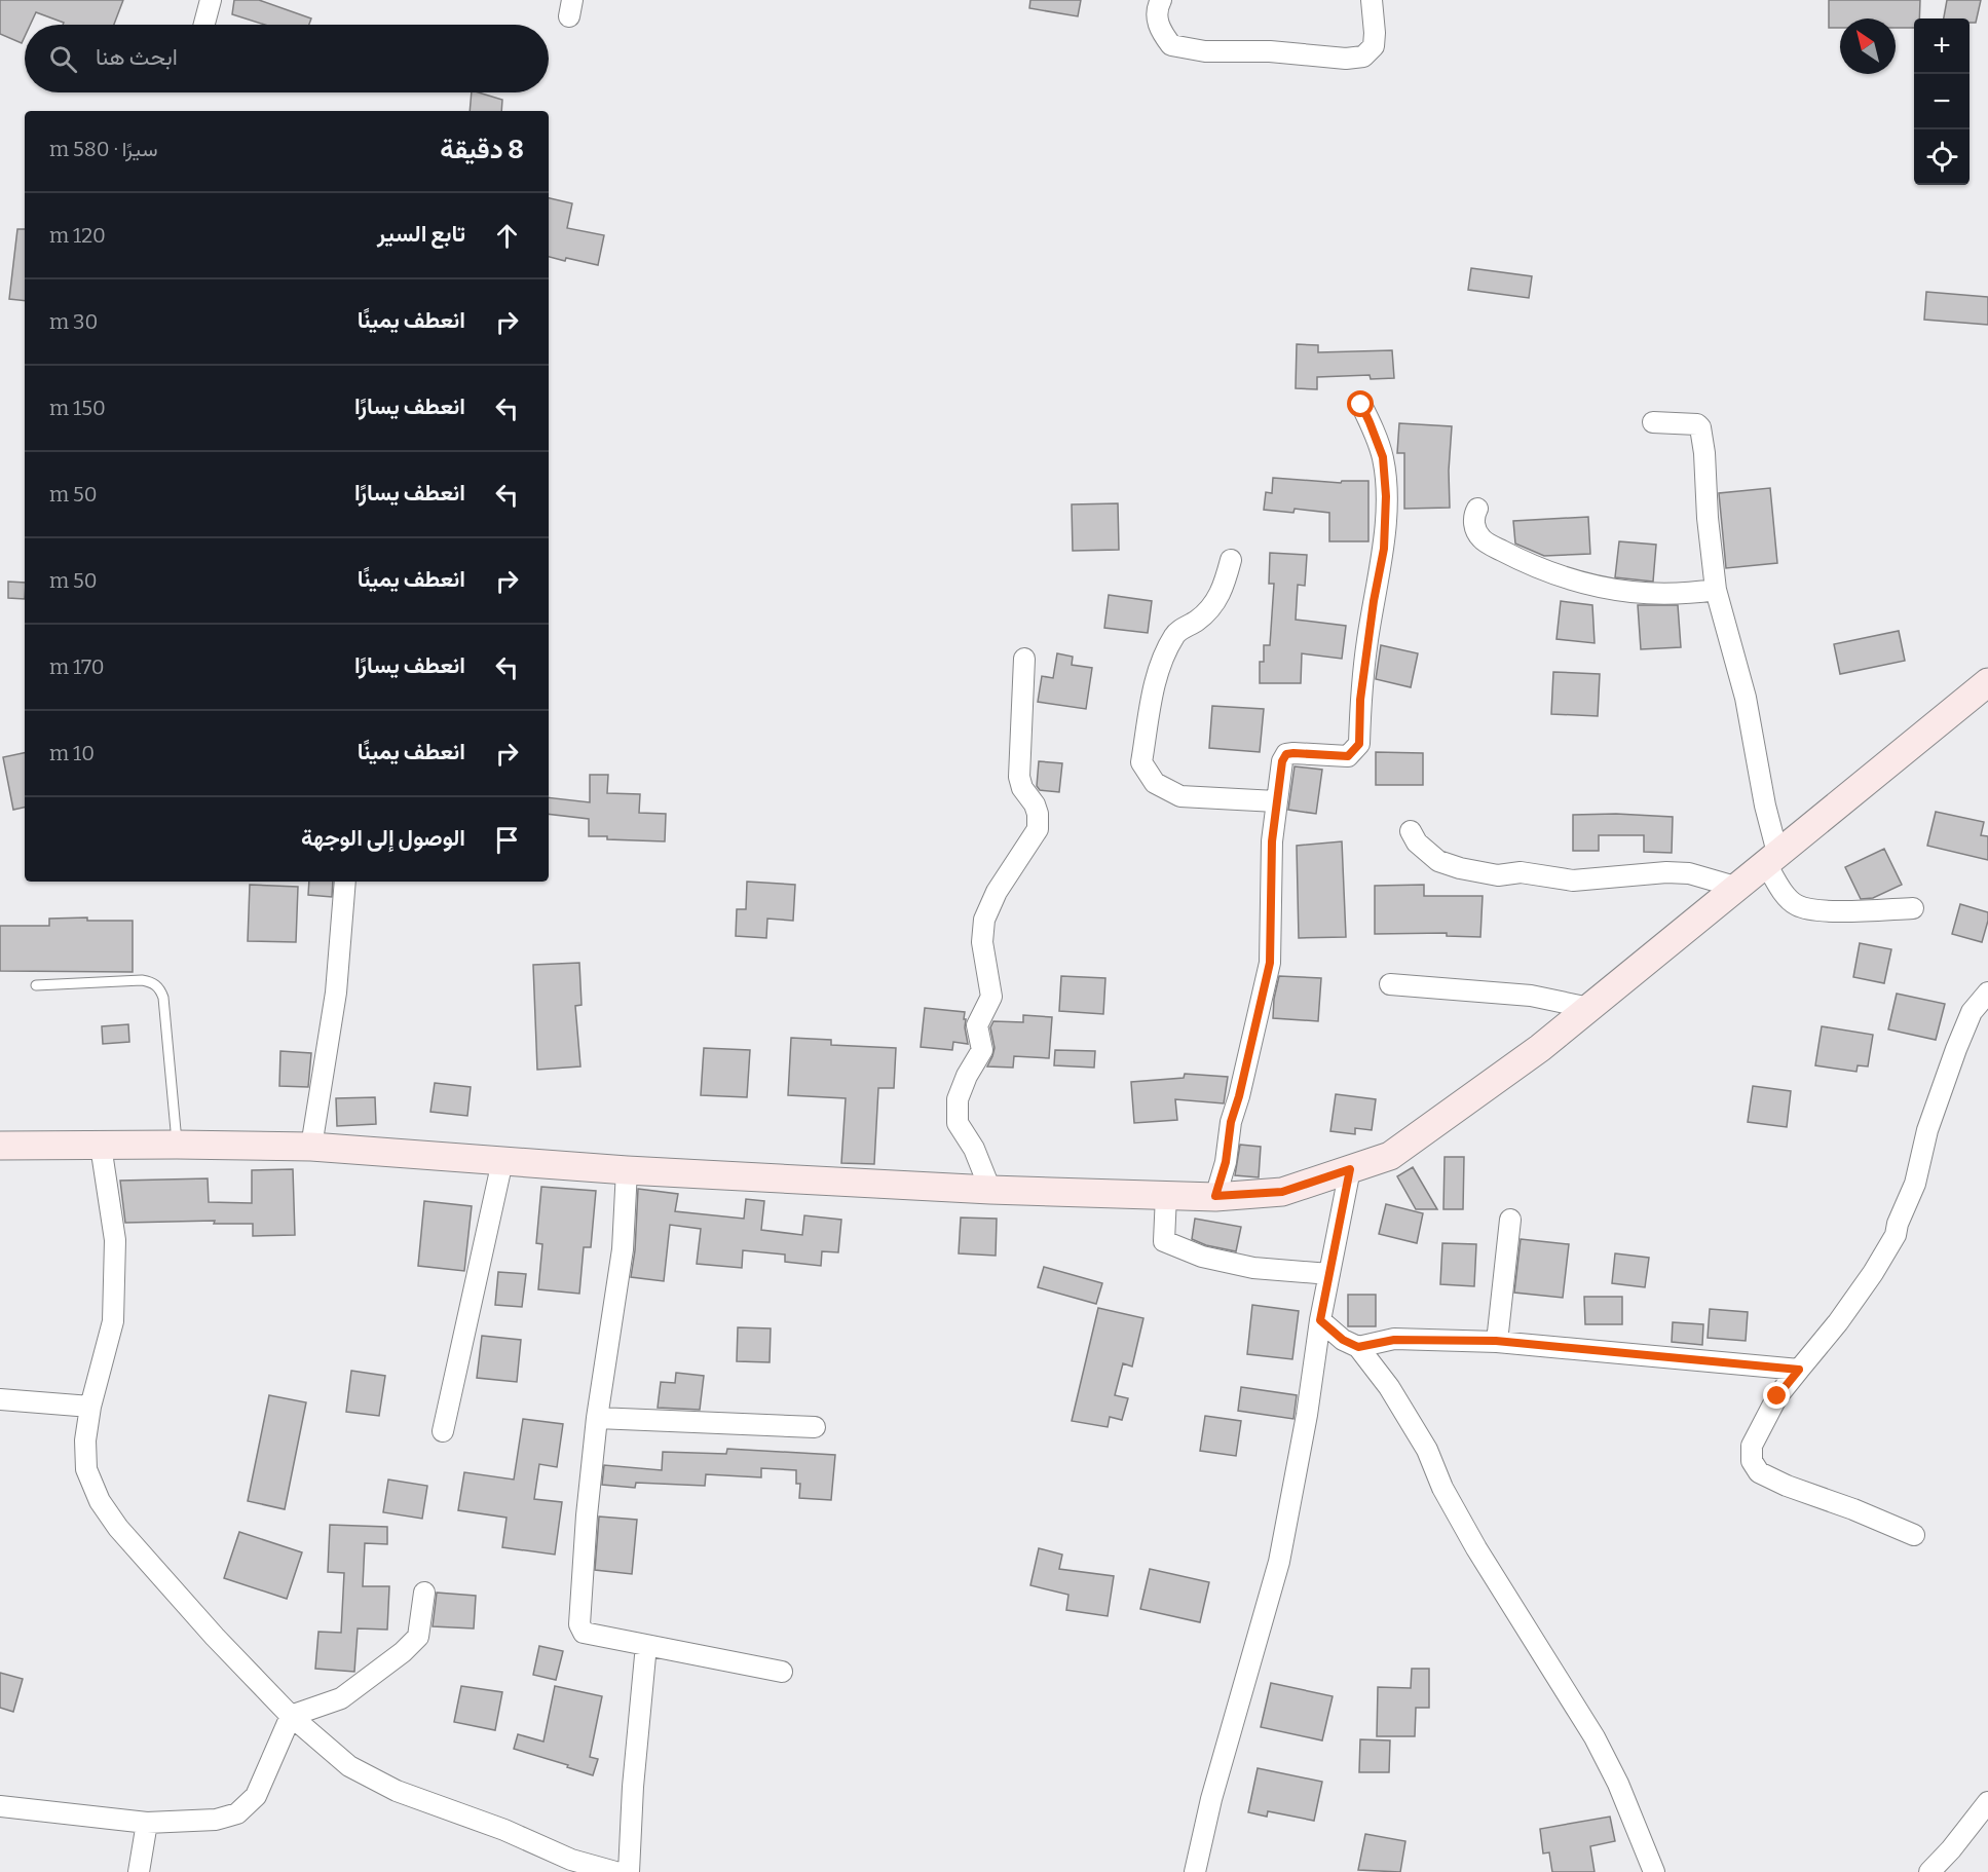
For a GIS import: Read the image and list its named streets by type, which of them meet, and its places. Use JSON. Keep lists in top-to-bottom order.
{
  "north": "top left",
  "page": {
    "map_buttons": ["+", "−"],
    "search": "ابحث هنا",
    "heading": ["8 دقيقة", "سيرًا · 580 m"],
    "list": [
      ["تابع السير", "120 m"],
      ["انعطف يمينًا", "30 m"],
      ["انعطف يسارًا", "150 m"],
      ["انعطف يسارًا", "50 m"],
      ["انعطف يمينًا", "50 m"],
      ["انعطف يسارًا", "170 m"],
      ["انعطف يمينًا", "10 m"],
      "الوصول إلى الوجهة"
    ]
  }
}
